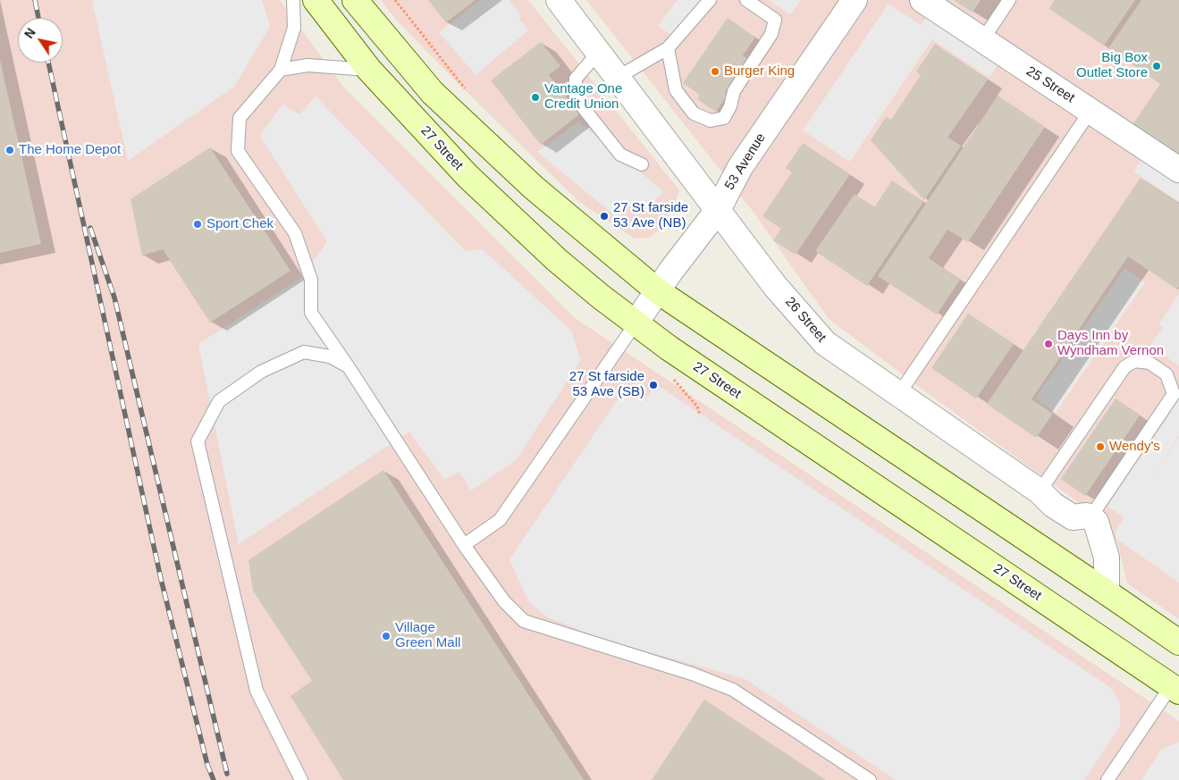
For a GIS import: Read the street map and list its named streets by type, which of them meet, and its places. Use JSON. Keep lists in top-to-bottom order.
{
  "streets": {
    "main road": ["27 Street"],
    "street": ["25 Street", "53 Avenue", "26 Street"]
  },
  "crossings": [
    ["27 Street", "53 Avenue"],
    ["53 Avenue", "26 Street"]
  ],
  "places": [
    "Big Box Outlet Store",
    "Burger King",
    "Vantage One Credit Union",
    "The Home Depot",
    "27 St farside 53 Ave (NB)",
    "Sport Chek",
    "Days Inn by Wyndham Vernon",
    "27 St farside 53 Ave (SB)",
    "Wendy's",
    "Village Green Mall"
  ],
  "north": "top left"
}
